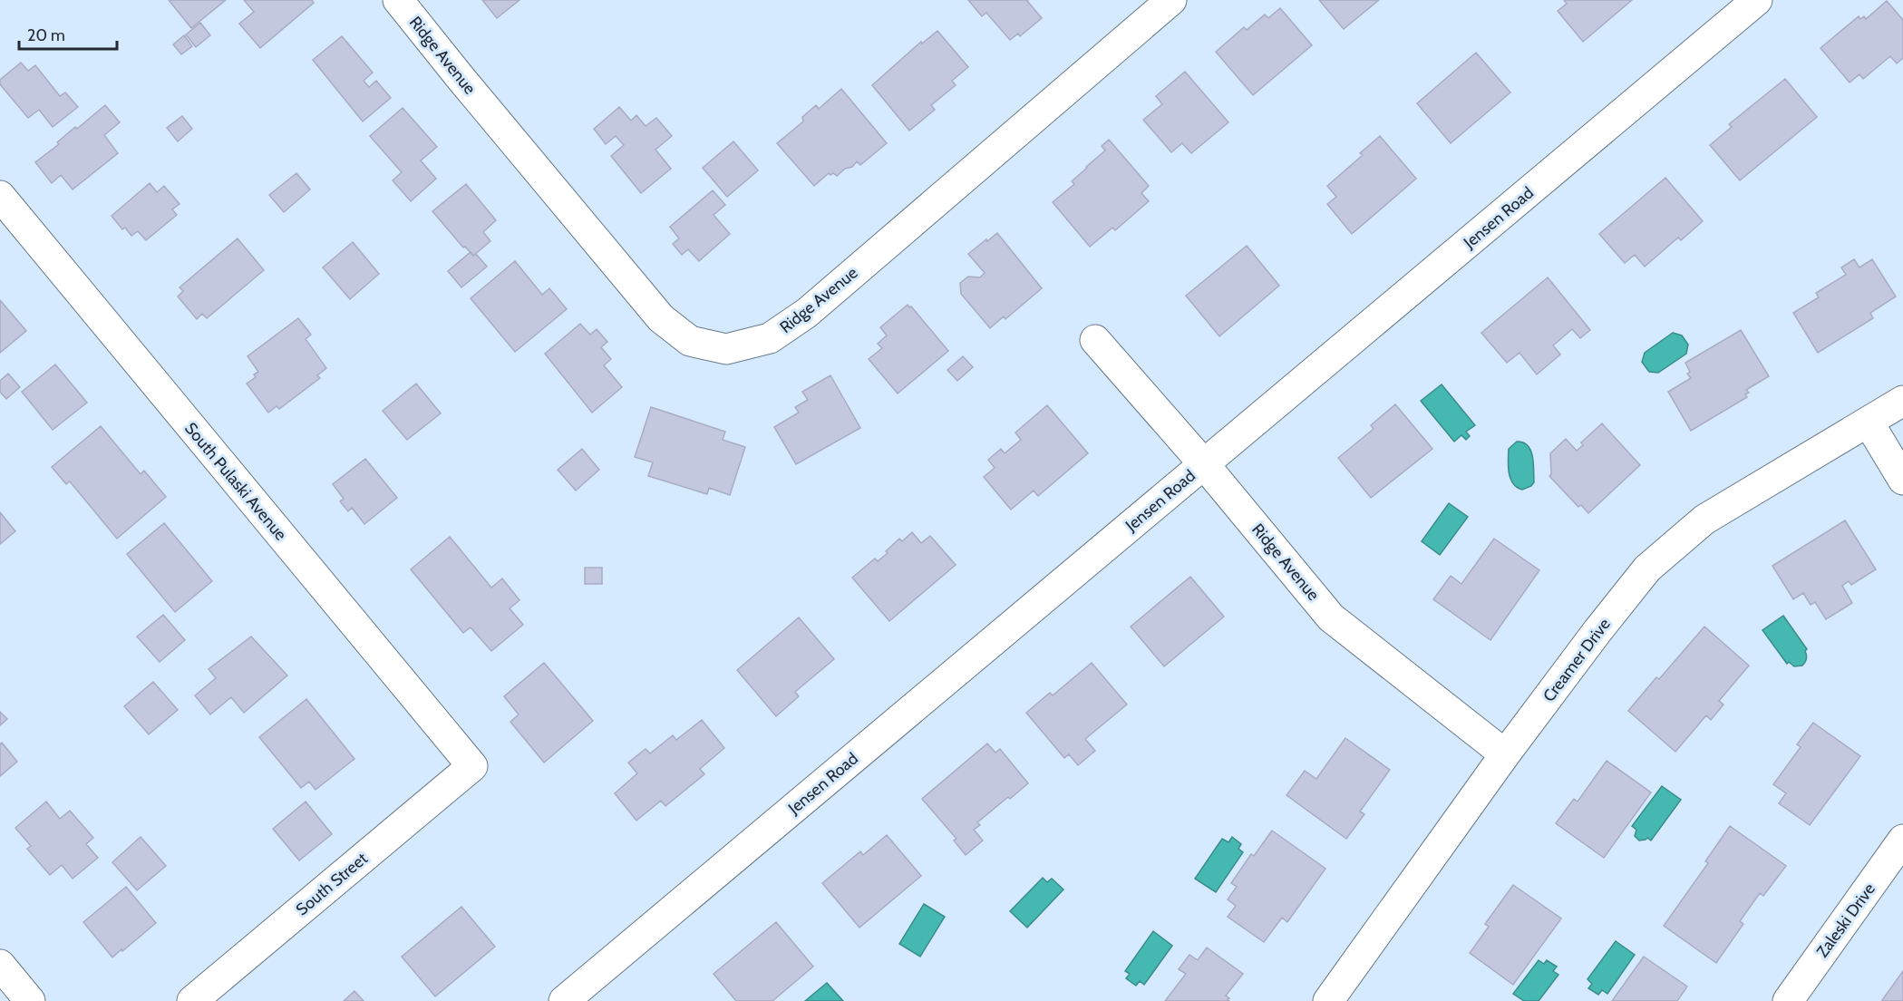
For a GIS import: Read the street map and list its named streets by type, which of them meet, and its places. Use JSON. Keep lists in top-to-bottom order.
{
  "streets": {
    "street": [
      "Ridge Avenue",
      "Jensen Road",
      "South Pulaski Avenue",
      "Creamer Drive",
      "South Street",
      "Zaleski Drive"
    ]
  },
  "crossings": [
    ["Ridge Avenue", "Jensen Road"],
    ["Ridge Avenue", "Creamer Drive"],
    ["South Pulaski Avenue", "South Street"]
  ],
  "scale_bar": "20 m"
}
